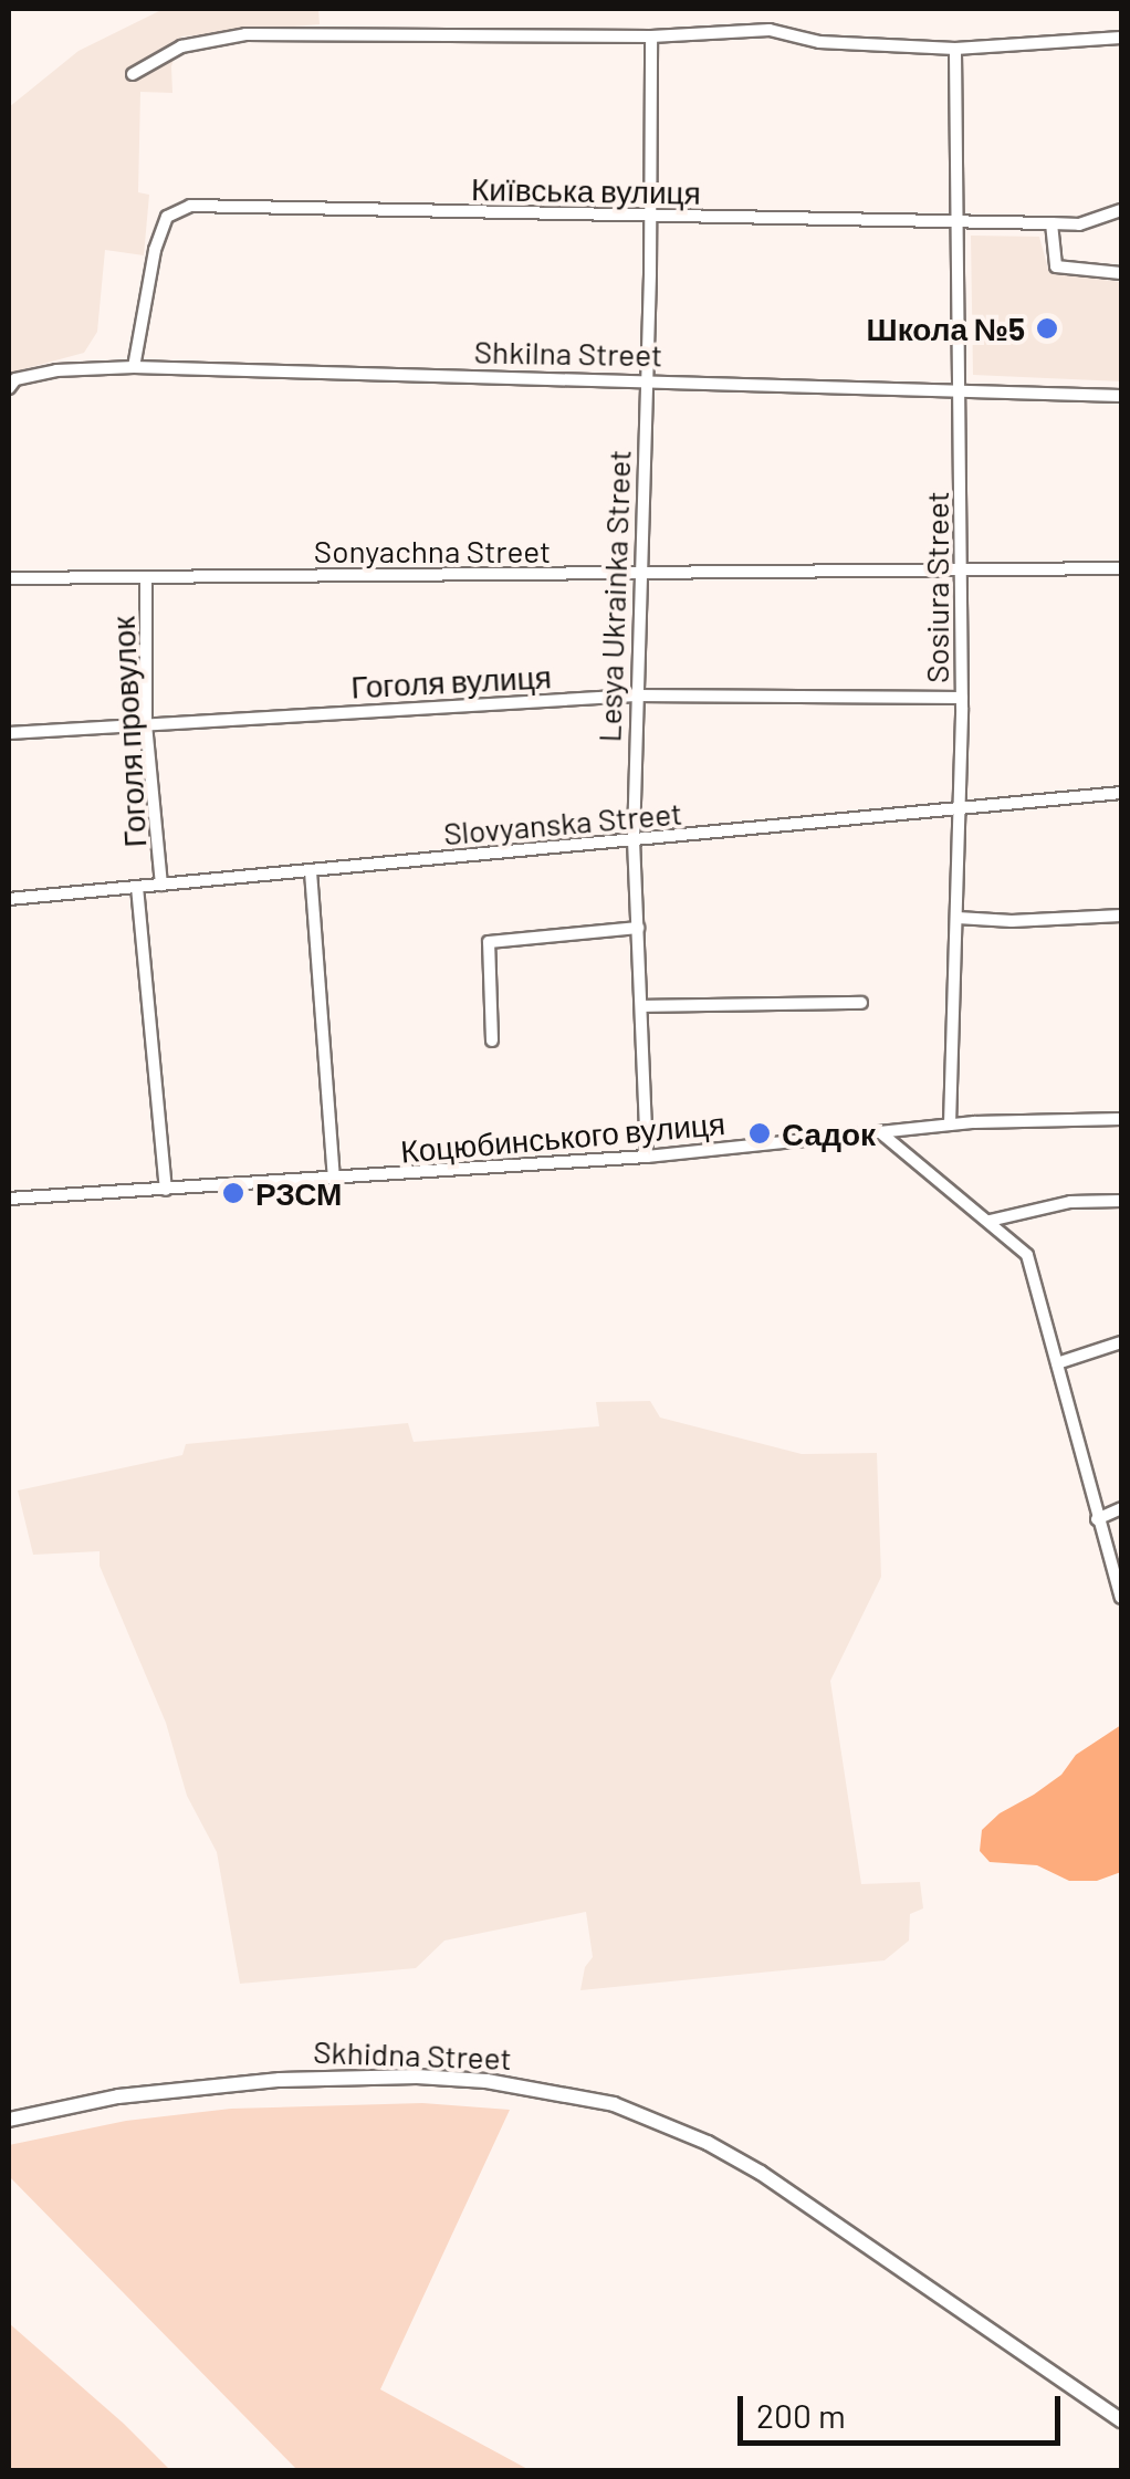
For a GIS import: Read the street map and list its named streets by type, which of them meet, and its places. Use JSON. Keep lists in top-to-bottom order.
{
  "streets": {
    "main road": ["Skhidna Street"],
    "street": [
      "Київська вулиця",
      "Shkilna Street",
      "Sonyachna Street",
      "Sosiura Street",
      "Lesya Ukrainka Street",
      "Гоголя вулиця",
      "Гоголя провулок",
      "Slovyanska Street",
      "Коцюбинського вулиця"
    ]
  },
  "crossings": [
    ["Київська вулиця", "Shkilna Street"],
    ["Київська вулиця", "Sosiura Street"],
    ["Київська вулиця", "Lesya Ukrainka Street"],
    ["Shkilna Street", "Sosiura Street"],
    ["Shkilna Street", "Lesya Ukrainka Street"],
    ["Sonyachna Street", "Sosiura Street"],
    ["Sonyachna Street", "Lesya Ukrainka Street"],
    ["Sonyachna Street", "Гоголя провулок"],
    ["Sosiura Street", "Гоголя вулиця"],
    ["Sosiura Street", "Slovyanska Street"],
    ["Sosiura Street", "Коцюбинського вулиця"],
    ["Lesya Ukrainka Street", "Гоголя вулиця"],
    ["Lesya Ukrainka Street", "Slovyanska Street"],
    ["Lesya Ukrainka Street", "Коцюбинського вулиця"],
    ["Гоголя вулиця", "Гоголя провулок"],
    ["Гоголя провулок", "Slovyanska Street"],
    ["Гоголя провулок", "Коцюбинського вулиця"]
  ],
  "places": ["Школа №5", "Садок", "РЗСМ"],
  "scale_bar": "200 m"
}
